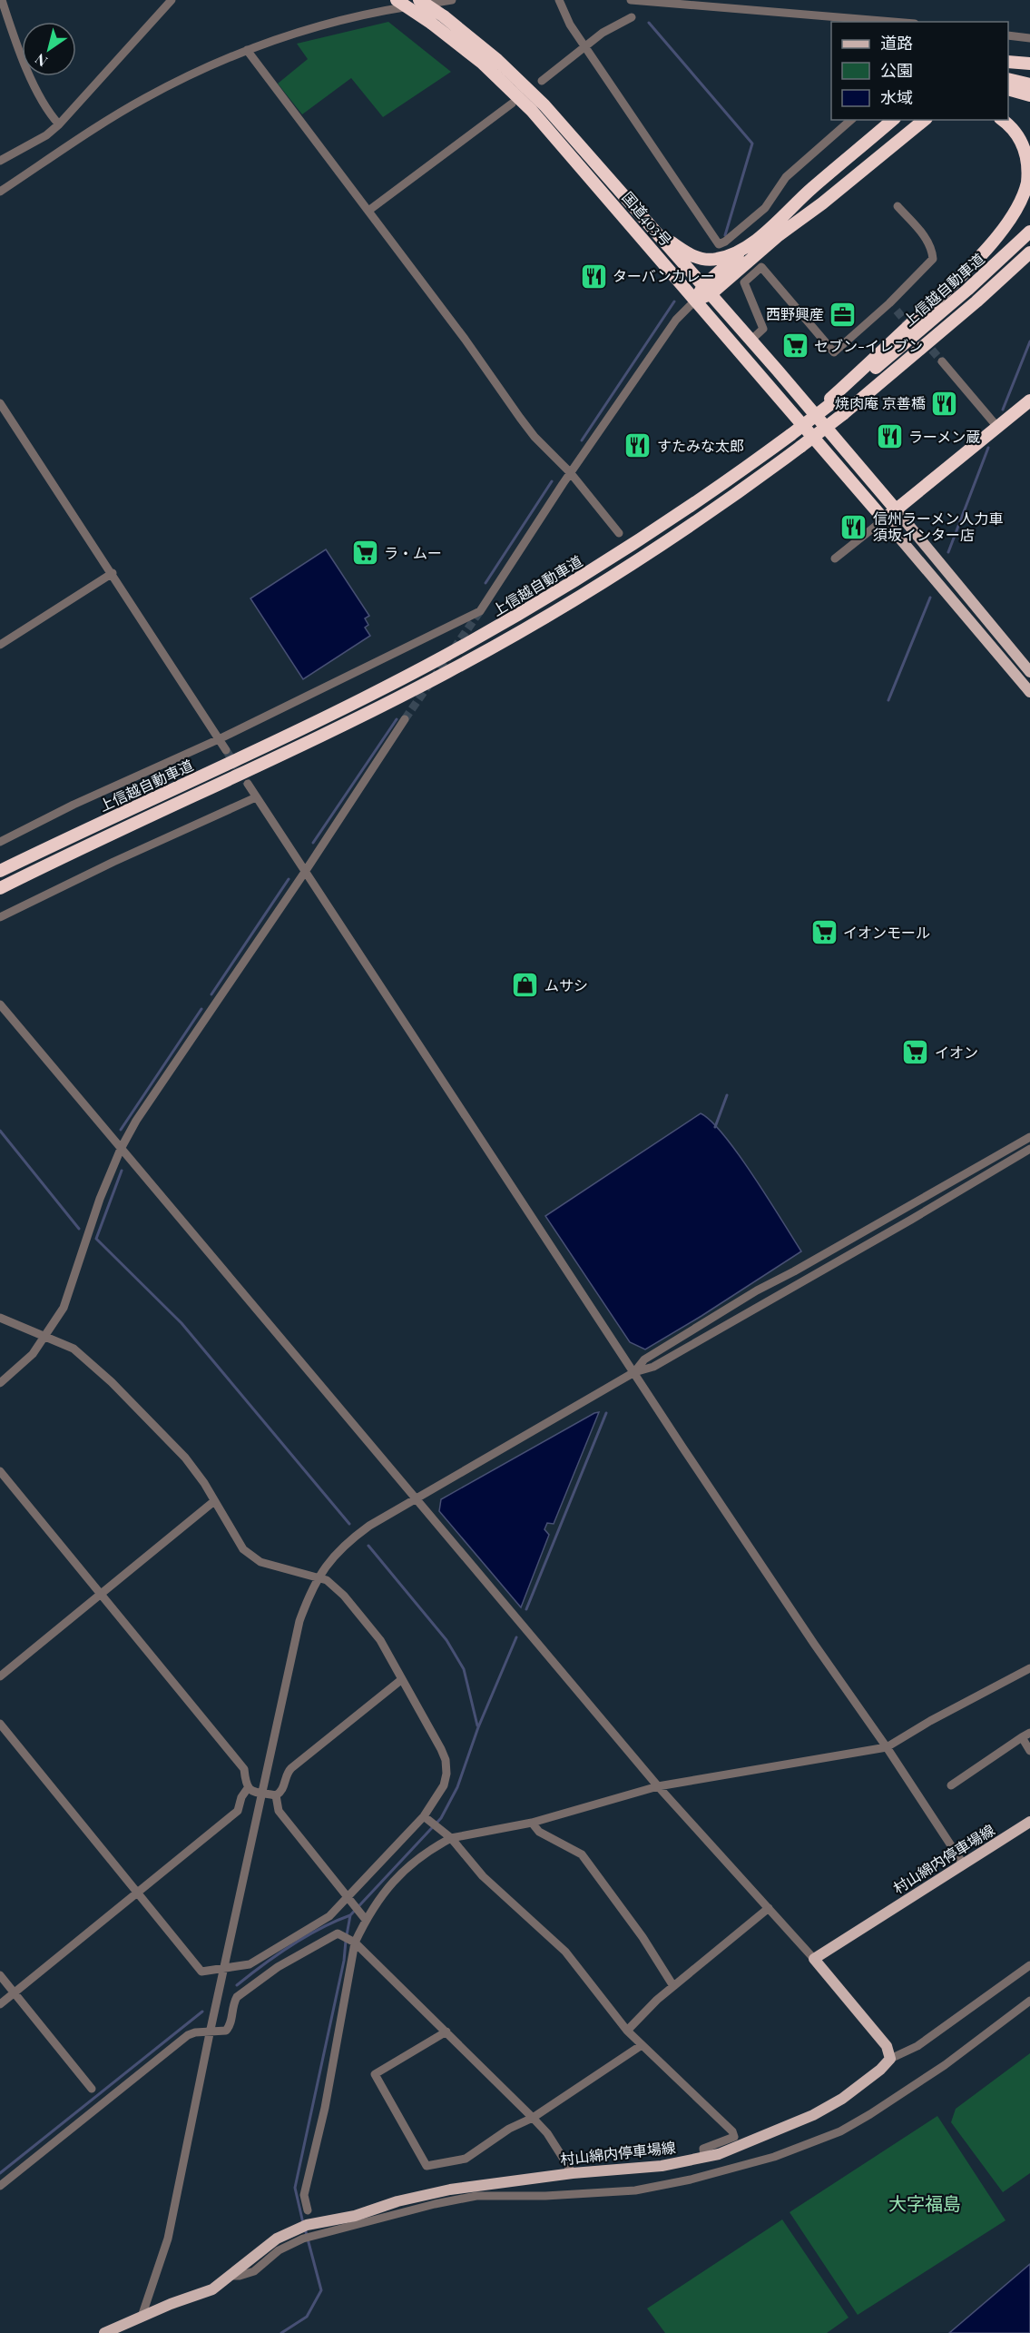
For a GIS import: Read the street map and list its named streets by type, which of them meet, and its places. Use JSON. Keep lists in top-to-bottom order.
{
  "streets": {
    "highway": ["国道403号", "上信越自動車道"],
    "main road": ["村山綿内停車場線"]
  },
  "districts": ["大字福島"],
  "places": {
    "restaurant": [
      "ターバンカレー",
      "焼肉庵 京善橋",
      "ラーメン蔵",
      "すたみな太郎",
      "信州ラーメン人力車 須坂インター店"
    ],
    "office": ["西野興産"],
    "supermarket": [
      "セブン-イレブン",
      "ラ・ムー",
      "イオンモール",
      "イオン"
    ],
    "shop": ["ムサシ"]
  },
  "legend": ["道路", "公園", "水域"],
  "north": "bottom left"
}
